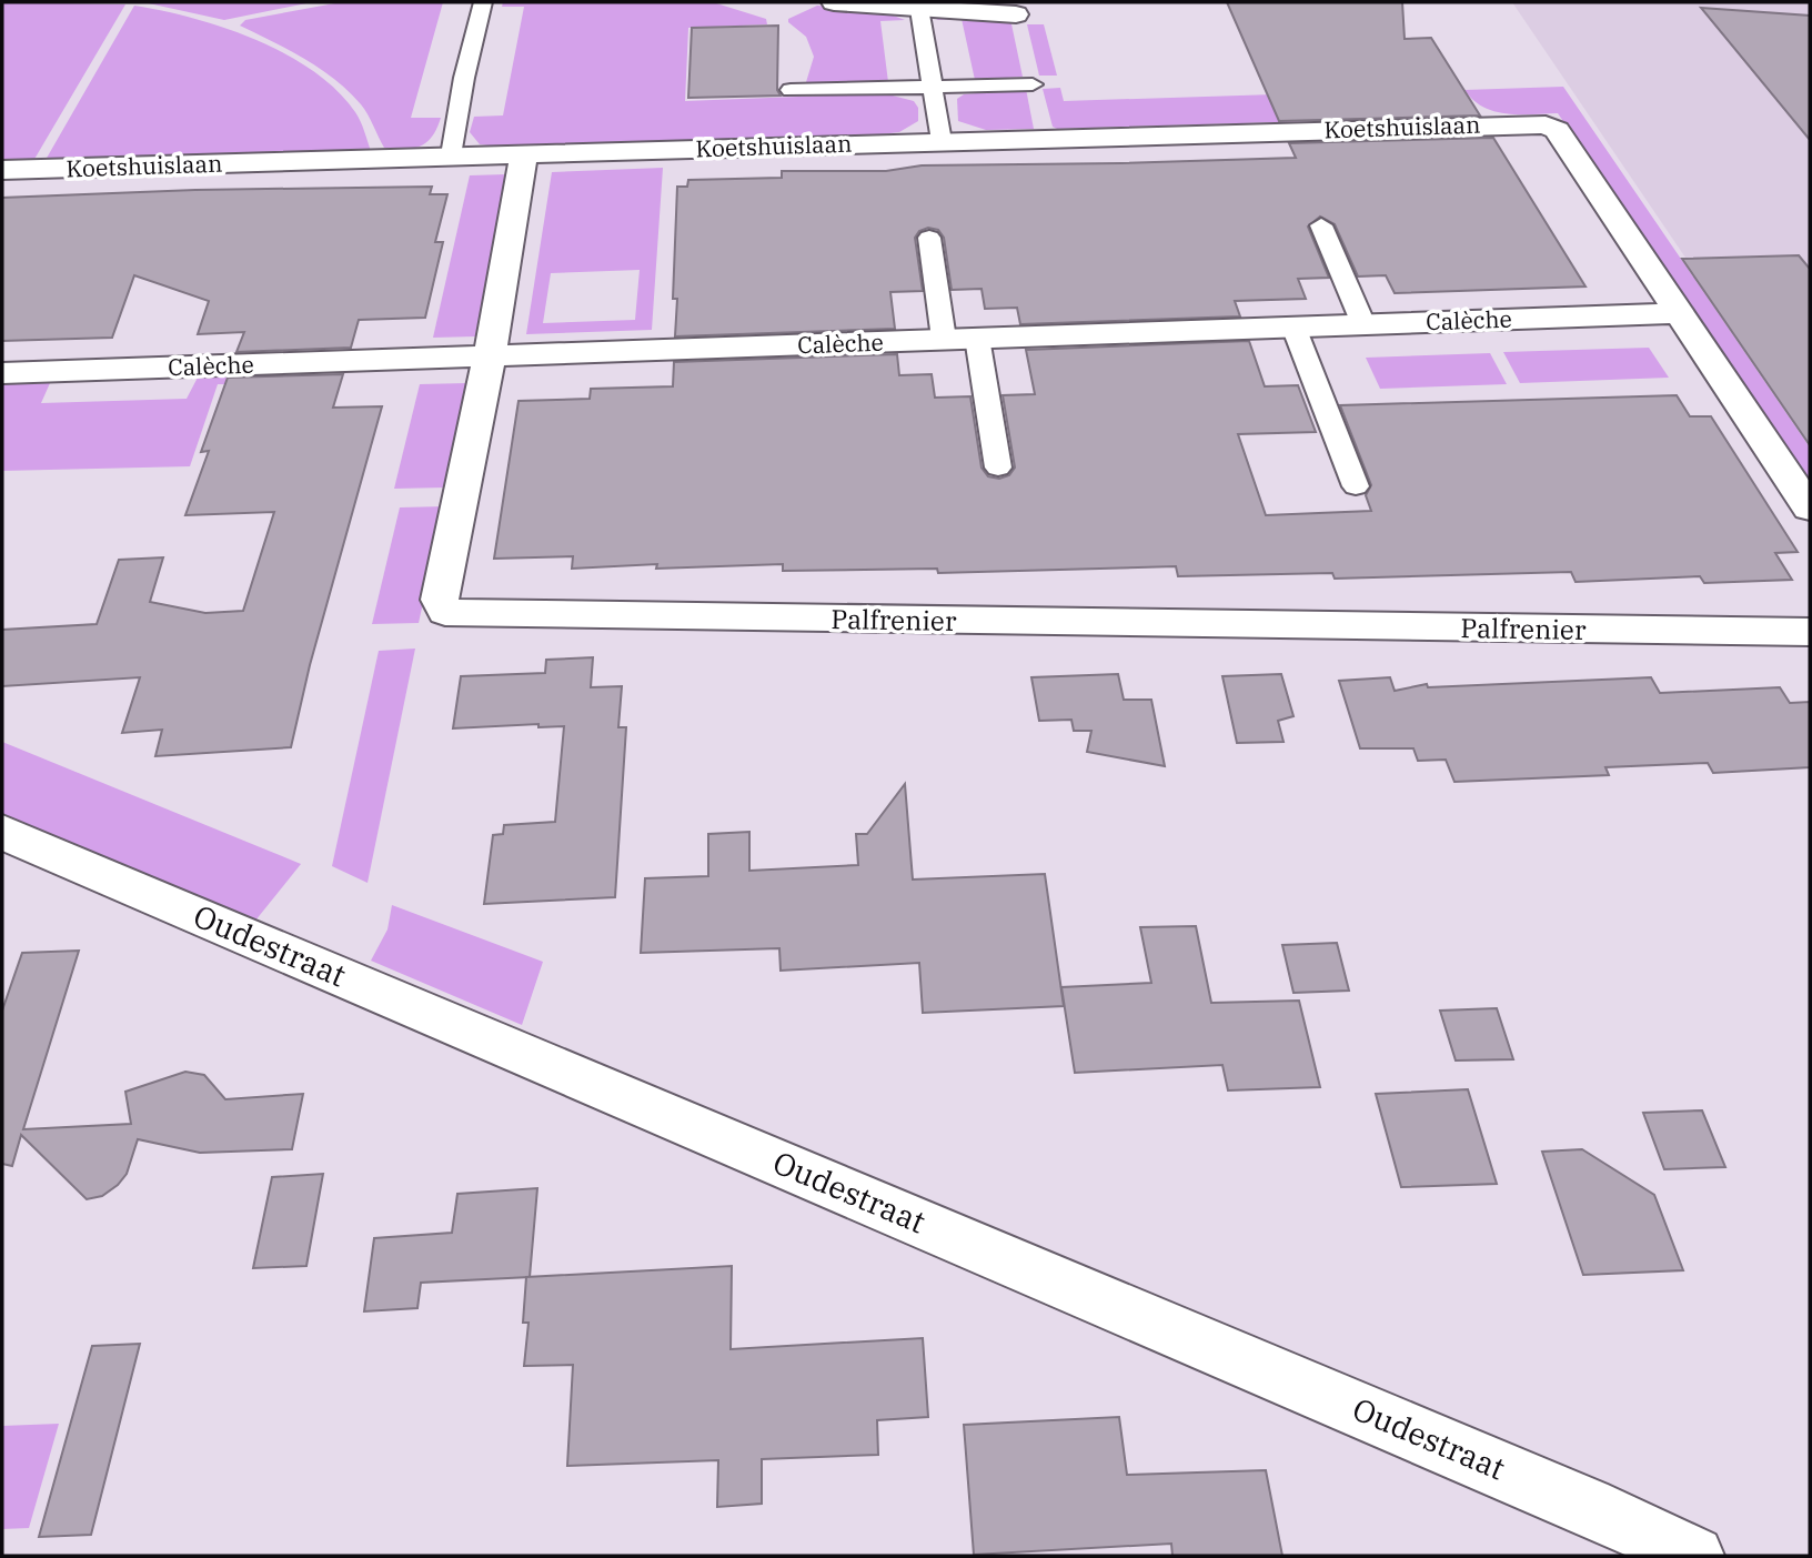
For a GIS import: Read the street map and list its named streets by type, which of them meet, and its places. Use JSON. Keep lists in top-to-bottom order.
{
  "streets": {
    "street": [
      "Koetshuislaan",
      "Calèche",
      "Palfrenier",
      "Oudestraat"
    ]
  },
  "crossings": [
    ["Koetshuislaan", "Calèche"],
    ["Koetshuislaan", "Palfrenier"],
    ["Calèche", "Palfrenier"]
  ]
}
